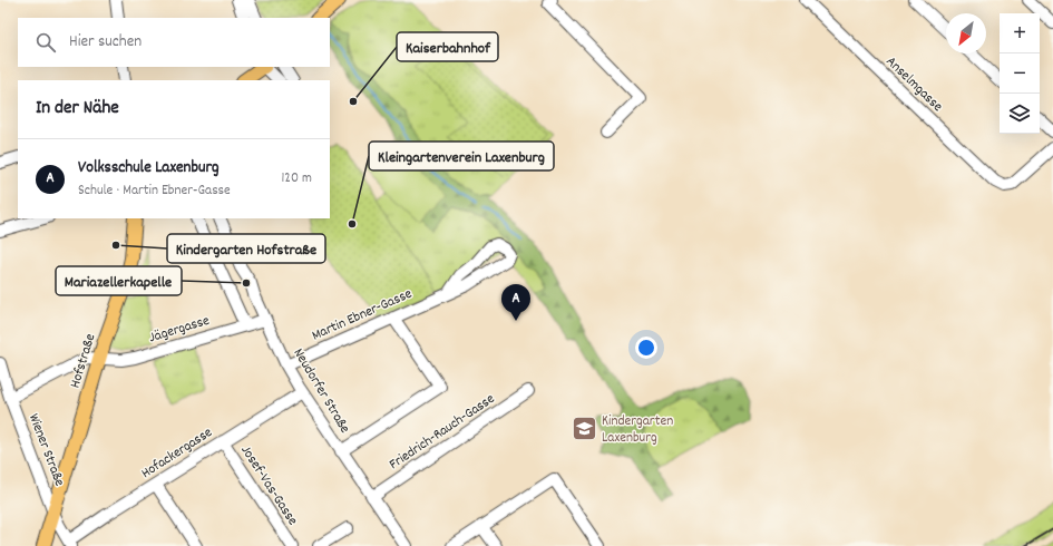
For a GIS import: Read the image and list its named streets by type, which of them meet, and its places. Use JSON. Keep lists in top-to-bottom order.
{
  "streets": {
    "main road": ["Hofstraße"],
    "street": [
      "Anselmgasse",
      "Martin Ebner-Gasse",
      "Jägergasse",
      "Neudorfer Straße",
      "Friedrich-Rauch-Gasse",
      "Wiener Straße",
      "Hofackergasse",
      "Josef-Vas-Gasse"
    ]
  },
  "crossings": [
    ["Martin Ebner-Gasse", "Neudorfer Straße"],
    ["Jägergasse", "Hofstraße"],
    ["Jägergasse", "Neudorfer Straße"],
    ["Jägergasse", "Wiener Straße"],
    ["Hofstraße", "Wiener Straße"],
    ["Neudorfer Straße", "Friedrich-Rauch-Gasse"],
    ["Neudorfer Straße", "Hofackergasse"],
    ["Wiener Straße", "Hofackergasse"],
    ["Hofackergasse", "Josef-Vas-Gasse"]
  ],
  "places": {
    "other": [
      "Kaiserbahnhof",
      "Kleingartenverein Laxenburg",
      "Kindergarten Hofstraße",
      "Mariazellerkapelle"
    ],
    "school or university": ["Kindergarten Laxenburg"]
  },
  "north": "bottom left",
  "page": {
    "map_buttons": ["+", "−"],
    "search": "Hier suchen",
    "heading": "In der Nähe",
    "list": [
      {
        "mark": "A",
        "name": "Volksschule Laxenburg",
        "note": "Schule · Martin Ebner-Gasse",
        "value": "120 m"
      }
    ],
    "pins": "A"
  }
}
